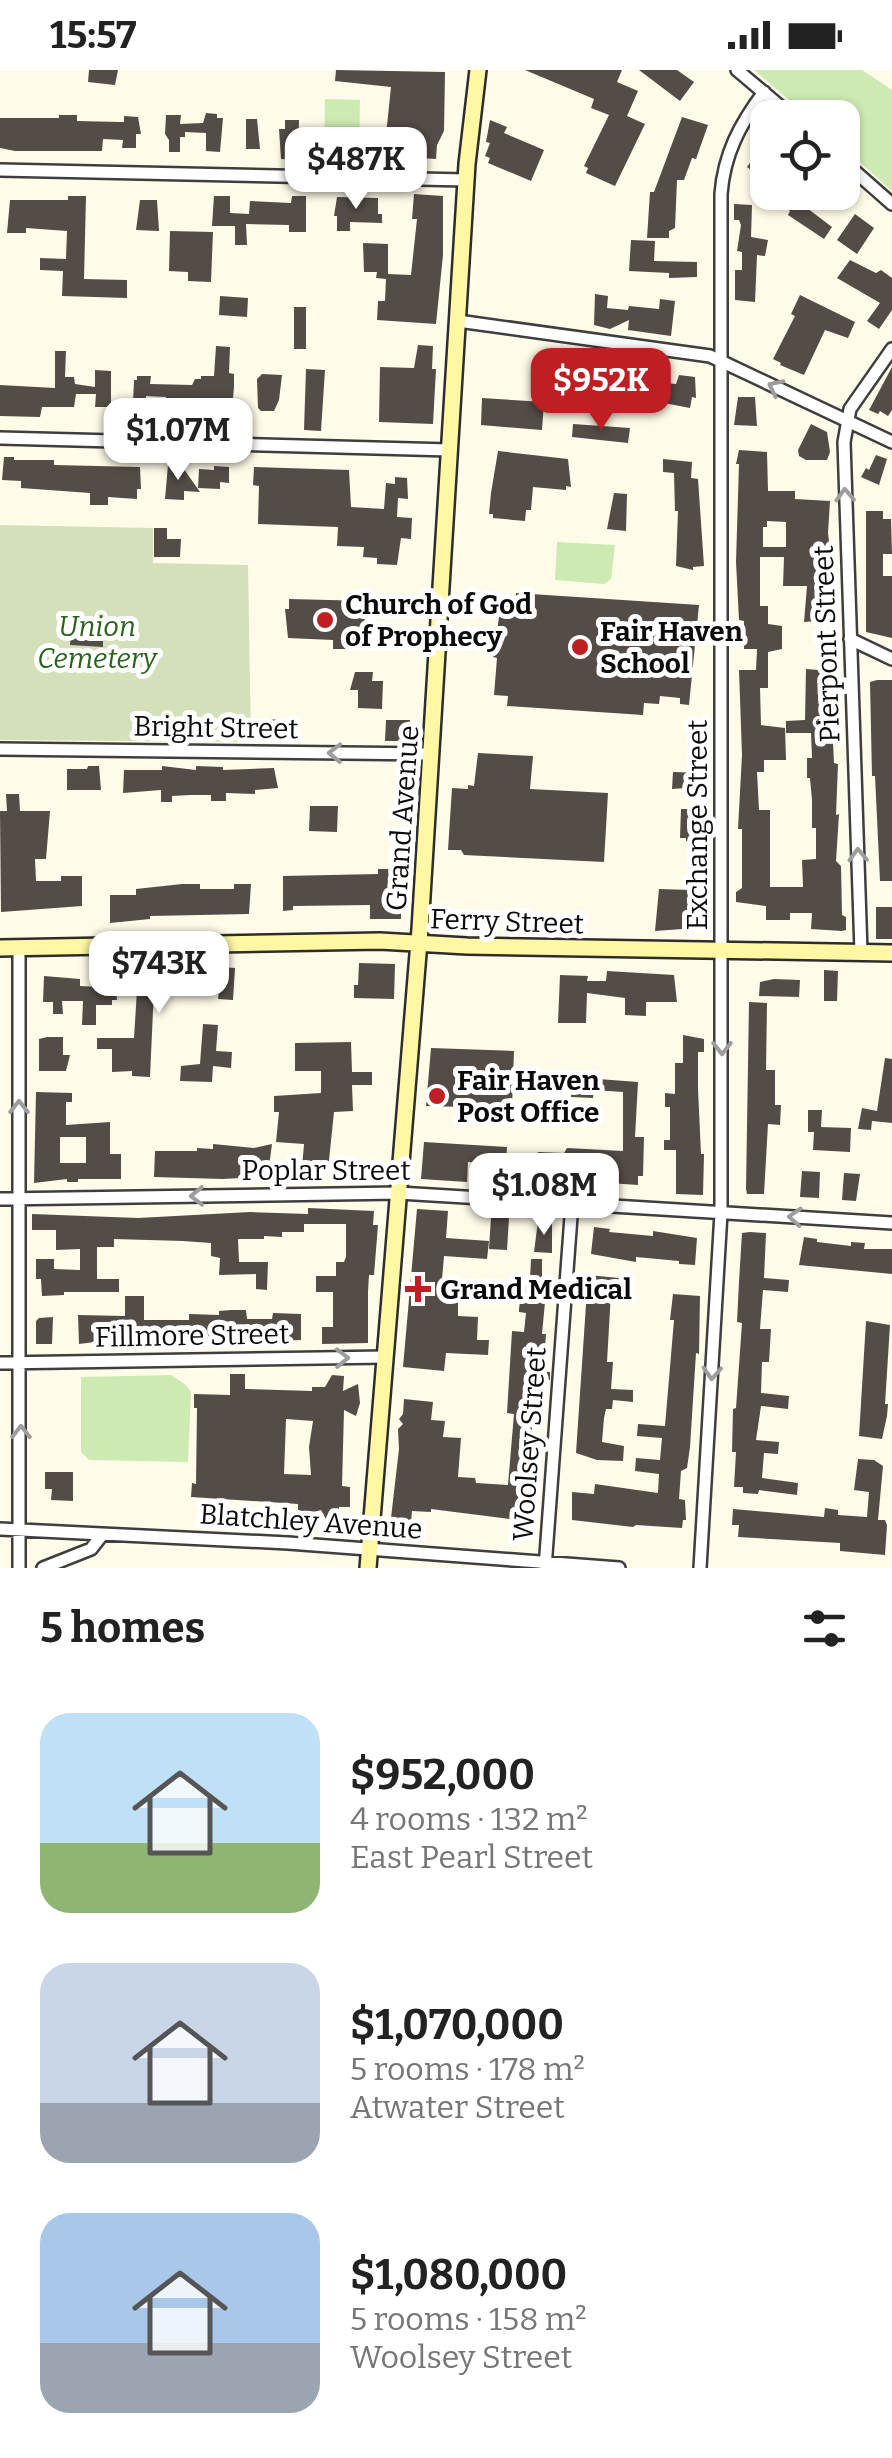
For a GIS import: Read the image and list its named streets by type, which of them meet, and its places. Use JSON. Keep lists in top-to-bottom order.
{
  "streets": {
    "main road": ["Grand Avenue", "Ferry Street"],
    "street": [
      "Pierpont Street",
      "Bright Street",
      "Exchange Street",
      "Poplar Street",
      "Fillmore Street",
      "Woolsey Street",
      "Blatchley Avenue"
    ]
  },
  "crossings": [
    ["Pierpont Street", "Ferry Street"],
    ["Bright Street", "Grand Avenue"],
    ["Grand Avenue", "Ferry Street"],
    ["Grand Avenue", "Poplar Street"],
    ["Grand Avenue", "Fillmore Street"],
    ["Grand Avenue", "Blatchley Avenue"],
    ["Exchange Street", "Ferry Street"],
    ["Exchange Street", "Poplar Street"],
    ["Poplar Street", "Woolsey Street"],
    ["Woolsey Street", "Blatchley Avenue"]
  ],
  "one_way": [
    "Pierpont Street",
    "Bright Street",
    "Exchange Street",
    "Poplar Street",
    "Fillmore Street"
  ],
  "parks": ["Union Cemetery"],
  "places": {
    "other": ["Church of God of Prophecy", "Fair Haven School", "Fair Haven Post Office"],
    "health": ["Grand Medical"]
  },
  "page": {
    "status": "15:57",
    "price": [
      "$487K",
      "$952K",
      "$1.07M",
      "$743K",
      "$1.08M"
    ],
    "heading": "5 homes",
    "list": [
      {
        "name": "$952,000",
        "note": "4 rooms · 132 m² · East Pearl Street"
      },
      {
        "name": "$1,070,000",
        "note": "5 rooms · 178 m² · Atwater Street"
      },
      {
        "name": "$1,080,000",
        "note": "5 rooms · 158 m² · Woolsey Street"
      }
    ]
  }
}
